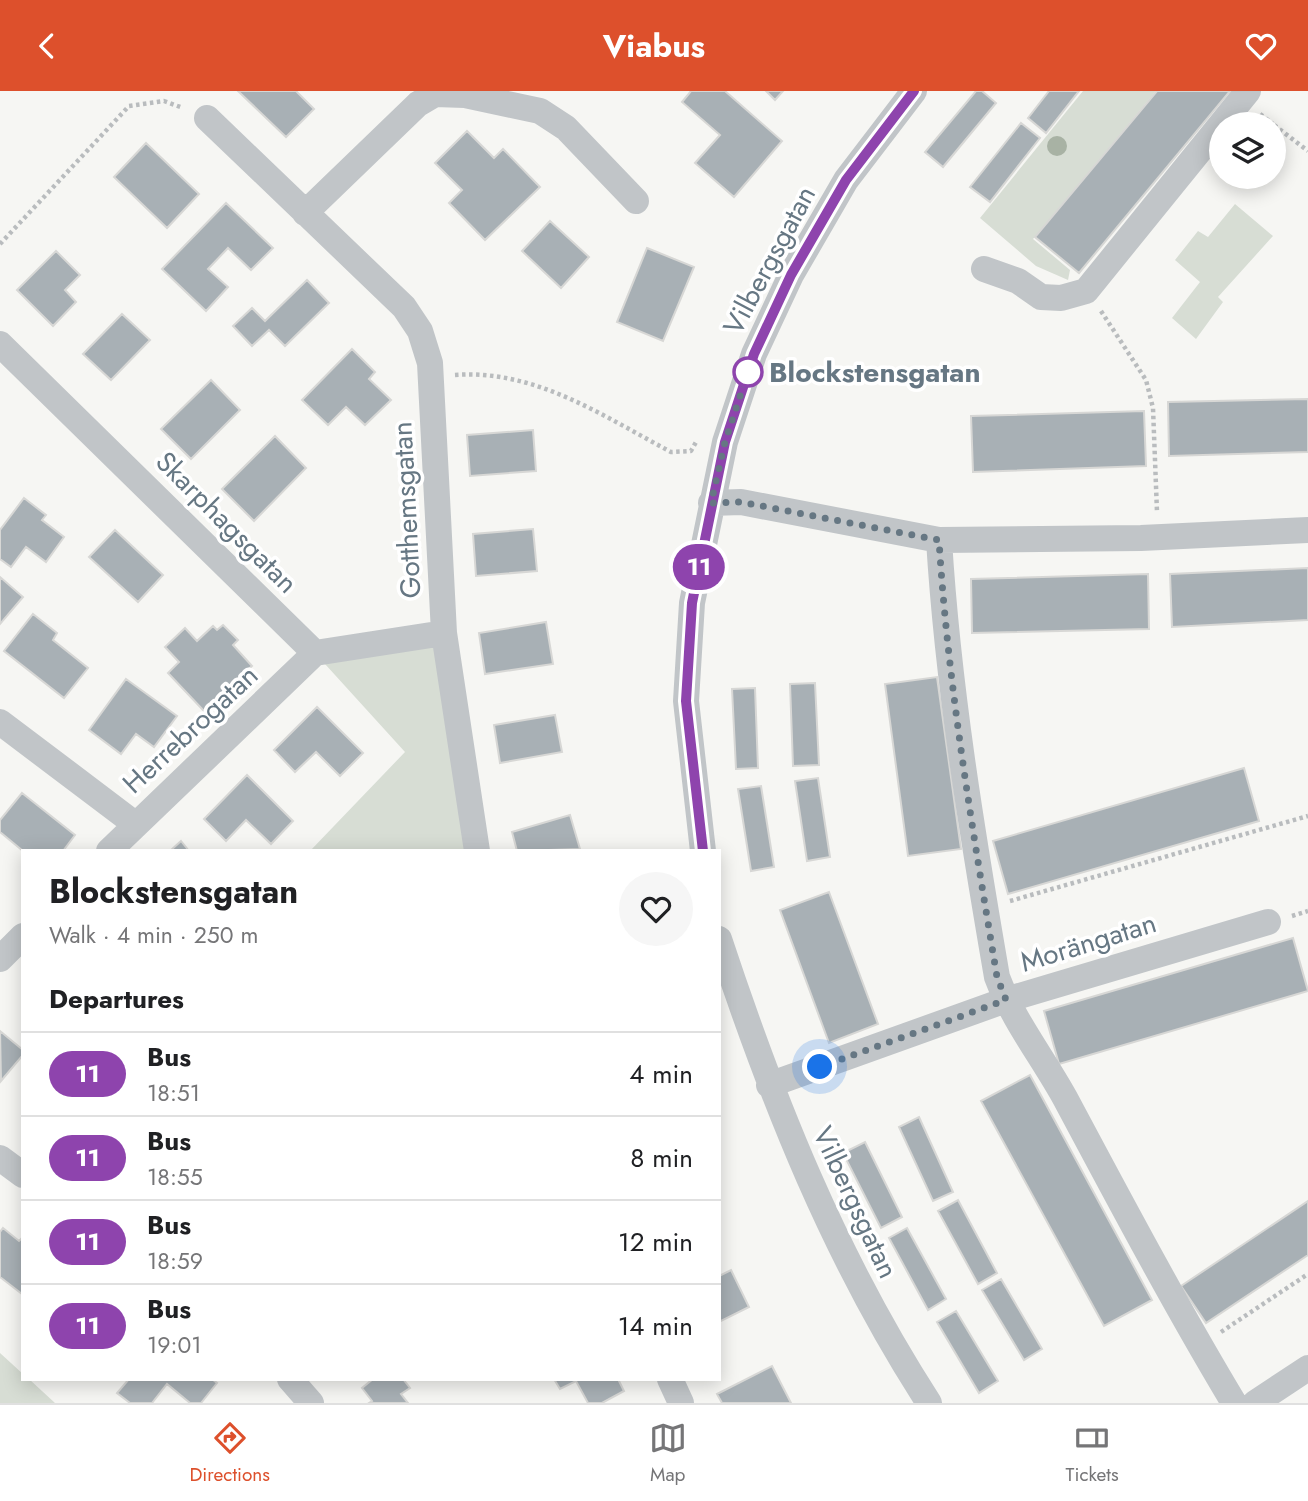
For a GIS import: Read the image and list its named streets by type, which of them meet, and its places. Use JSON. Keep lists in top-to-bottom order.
{
  "streets": {
    "street": [
      "Vilbergsgatan",
      "Gotthemsgatan",
      "Skarphagsgatan",
      "Herrebrogatan",
      "Morängatan"
    ]
  },
  "crossings": [
    ["Vilbergsgatan", "Morängatan"],
    ["Skarphagsgatan", "Herrebrogatan"]
  ],
  "places": ["Blockstensgatan"],
  "lines": ["bus line 11"],
  "page": {
    "header": "Viabus",
    "on_map": "11",
    "heading": [
      ["Blockstensgatan", "Walk · 4 min · 250 m"],
      "Departures"
    ],
    "list": [
      {
        "mark": "11",
        "name": "Bus",
        "note": "18:51",
        "value": "4 min"
      },
      {
        "mark": "11",
        "name": "Bus",
        "note": "18:55",
        "value": "8 min"
      },
      {
        "mark": "11",
        "name": "Bus",
        "note": "18:59",
        "value": "12 min"
      },
      {
        "mark": "11",
        "name": "Bus",
        "note": "19:01",
        "value": "14 min"
      }
    ],
    "tabs": ["Directions", "Map", "Tickets"]
  }
}
